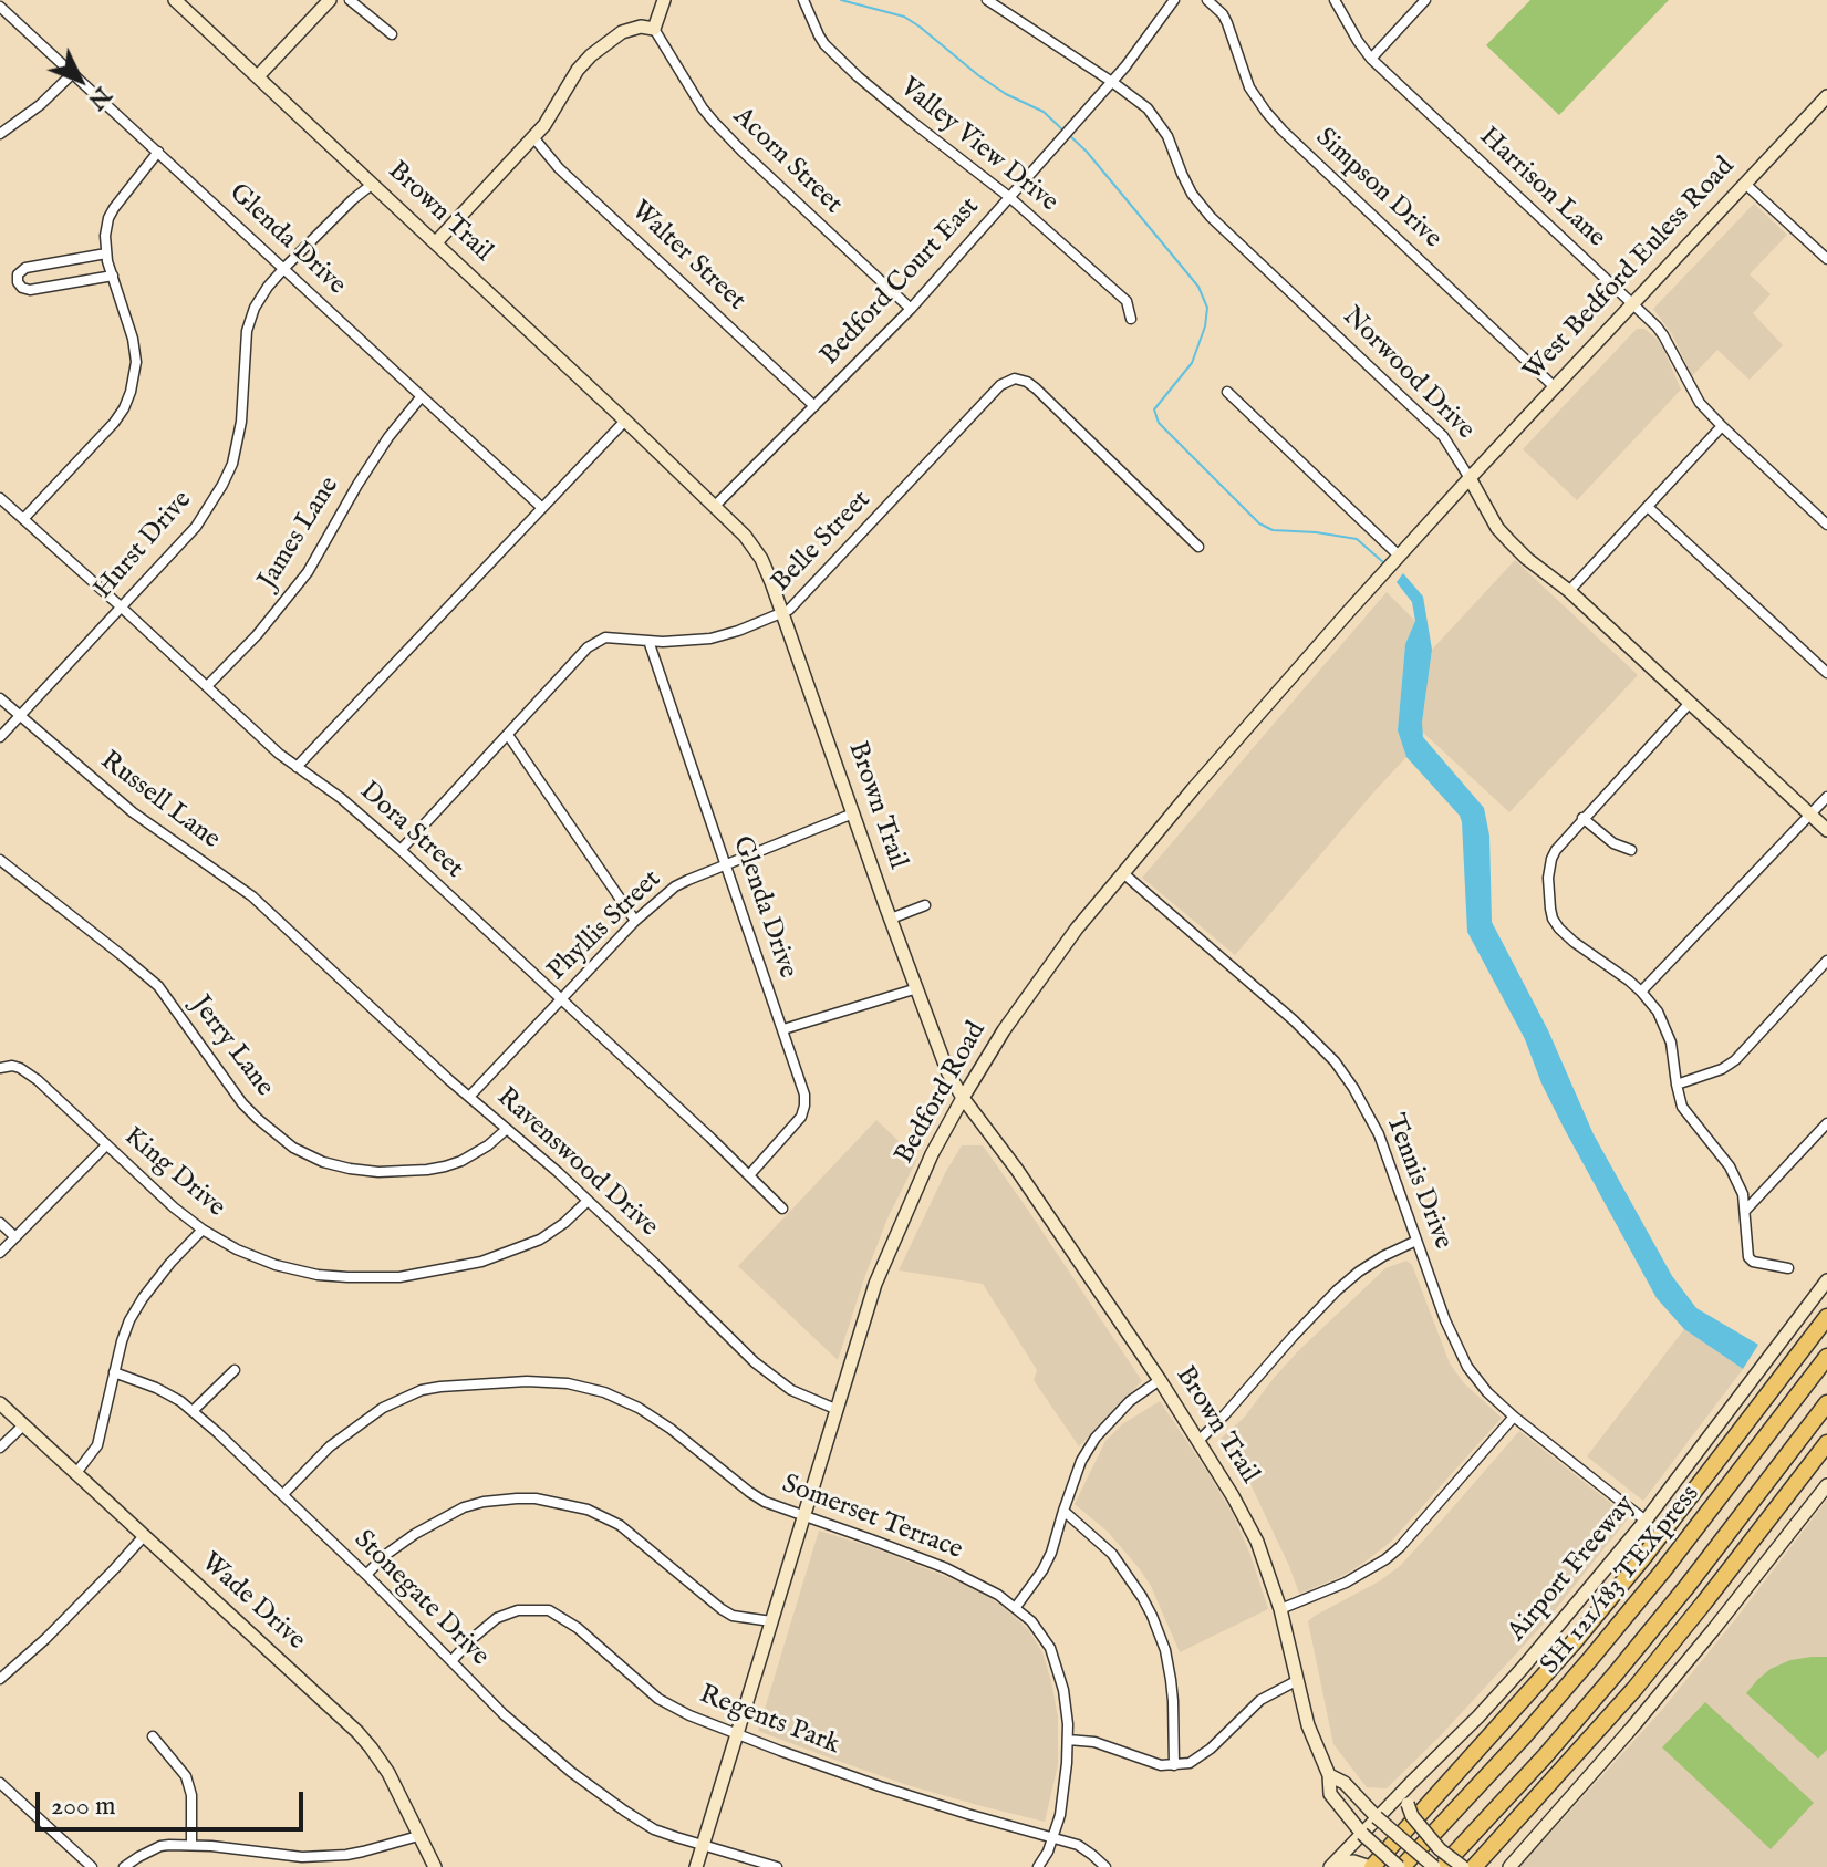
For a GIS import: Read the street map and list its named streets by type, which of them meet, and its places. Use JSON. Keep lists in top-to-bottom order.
{
  "streets": {
    "highway": ["Airport Freeway", "SH 121/183 TEXpress"],
    "street": [
      "Valley View Drive",
      "Acorn Street",
      "Harrison Lane",
      "Simpson Drive",
      "Brown Trail",
      "Glenda Drive",
      "Walter Street",
      "West Bedford Euless Road",
      "Bedford Court East",
      "Norwood Drive",
      "James Lane",
      "Belle Street",
      "Hurst Drive",
      "Russell Lane",
      "Dora Street",
      "Phyllis Street",
      "Jerry Lane",
      "Bedford Road",
      "Ravenswood Drive",
      "King Drive",
      "Tennis Drive",
      "Somerset Terrace",
      "Stonegate Drive",
      "Wade Drive",
      "Regents Park"
    ]
  },
  "crossings": [
    ["Valley View Drive", "Bedford Court East"],
    ["Acorn Street", "Bedford Court East"],
    ["Harrison Lane", "West Bedford Euless Road"],
    ["Simpson Drive", "West Bedford Euless Road"],
    ["Brown Trail", "Bedford Court East"],
    ["Brown Trail", "Belle Street"],
    ["Brown Trail", "Hurst Drive"],
    ["Brown Trail", "Phyllis Street"],
    ["Brown Trail", "Bedford Road"],
    ["Brown Trail", "Airport Freeway"],
    ["Brown Trail", "SH 121/183 TEXpress"],
    ["Glenda Drive", "James Lane"],
    ["Glenda Drive", "Belle Street"],
    ["Glenda Drive", "Hurst Drive"],
    ["Glenda Drive", "Dora Street"],
    ["Glenda Drive", "Phyllis Street"],
    ["Walter Street", "Bedford Court East"],
    ["West Bedford Euless Road", "Norwood Drive"],
    ["West Bedford Euless Road", "Bedford Road"],
    ["Bedford Court East", "Norwood Drive"],
    ["Norwood Drive", "Bedford Road"],
    ["James Lane", "Dora Street"],
    ["Belle Street", "Dora Street"],
    ["Hurst Drive", "Russell Lane"],
    ["Hurst Drive", "Dora Street"],
    ["Russell Lane", "Ravenswood Drive"],
    ["Dora Street", "Phyllis Street"],
    ["Phyllis Street", "Ravenswood Drive"],
    ["Jerry Lane", "Ravenswood Drive"],
    ["Bedford Road", "Ravenswood Drive"],
    ["Bedford Road", "Tennis Drive"],
    ["Bedford Road", "Somerset Terrace"],
    ["Bedford Road", "Stonegate Drive"],
    ["Bedford Road", "Regents Park"],
    ["Ravenswood Drive", "King Drive"],
    ["Tennis Drive", "Airport Freeway"],
    ["Somerset Terrace", "Stonegate Drive"],
    ["Somerset Terrace", "Regents Park"],
    ["Stonegate Drive", "Regents Park"]
  ],
  "scale_bar": "200 m",
  "north": "bottom right"
}
